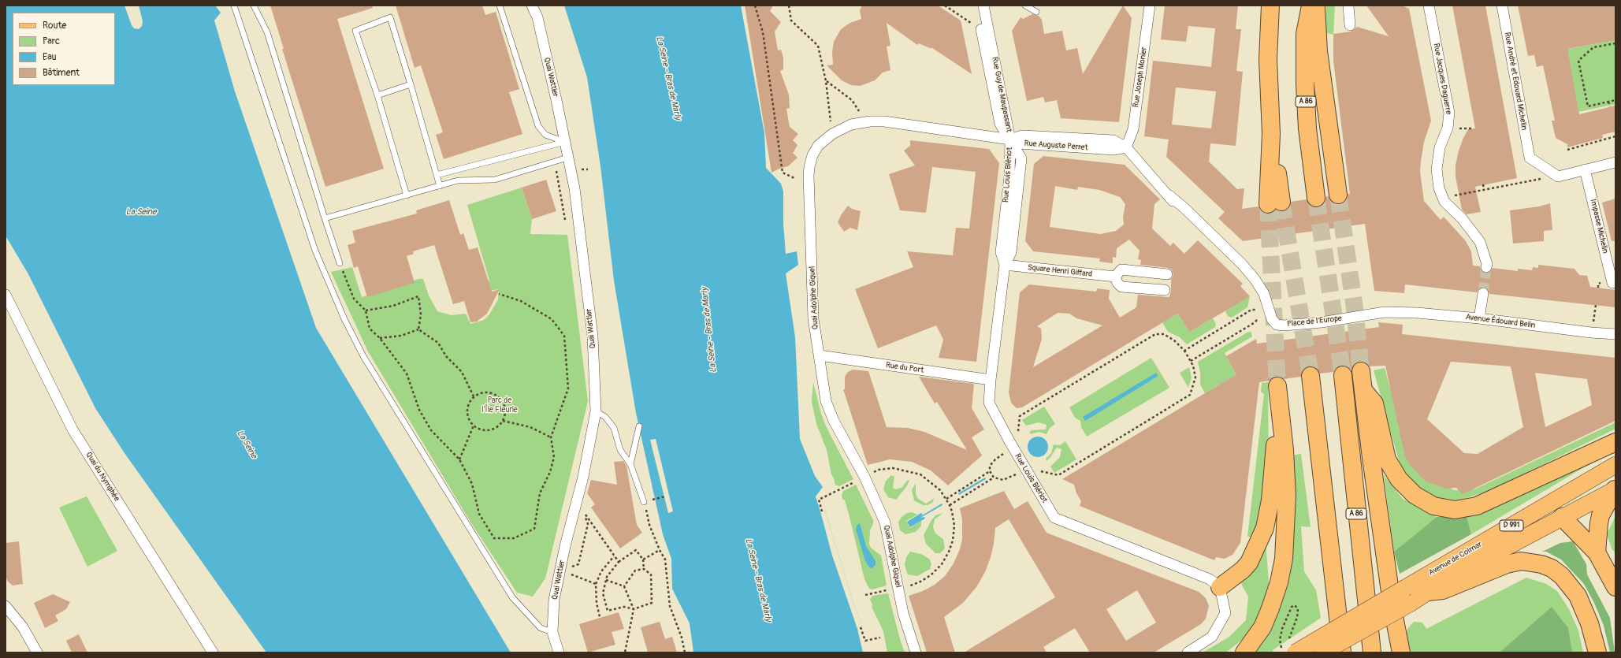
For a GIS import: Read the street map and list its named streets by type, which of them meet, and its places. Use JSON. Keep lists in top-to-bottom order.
{
  "streets": {
    "highway": ["A 86"],
    "main road": ["D 991", "Avenue de Colmar"],
    "street": [
      "Quai Wattier",
      "Rue Joseph Monier",
      "Rue Jacques Daguerre",
      "Rue André et Edouard Michelin",
      "Rue Guy de Maupassant",
      "Rue Auguste Perret",
      "Rue Louis Blériot",
      "Impasse Michelin",
      "Square Henri Giffard",
      "Quai Adolphe Giquel",
      "Place de l'Europe",
      "Avenue Édouard Belin",
      "Rue du Port",
      "Quai du Nymphée"
    ]
  },
  "crossings": [
    ["Rue Joseph Monier", "Rue Auguste Perret"],
    ["Rue André et Edouard Michelin", "Impasse Michelin"],
    ["Rue Guy de Maupassant", "Rue Auguste Perret"],
    ["Rue Guy de Maupassant", "Rue Louis Blériot"],
    ["Rue Guy de Maupassant", "Quai Adolphe Giquel"],
    ["Rue Auguste Perret", "Rue Louis Blériot"],
    ["Rue Auguste Perret", "Quai Adolphe Giquel"],
    ["Rue Auguste Perret", "Place de l'Europe"],
    ["Rue Louis Blériot", "Square Henri Giffard"],
    ["Rue Louis Blériot", "Quai Adolphe Giquel"],
    ["Rue Louis Blériot", "Rue du Port"],
    ["Quai Adolphe Giquel", "Rue du Port"],
    ["Place de l'Europe", "Avenue Édouard Belin"]
  ],
  "water": ["La Seine - Bras de Marly", "La Seine"],
  "parks": ["Parc de l'Île Fleurie"],
  "legend": [
    "Route",
    "Parc",
    "Eau",
    "Bâtiment"
  ]
}
